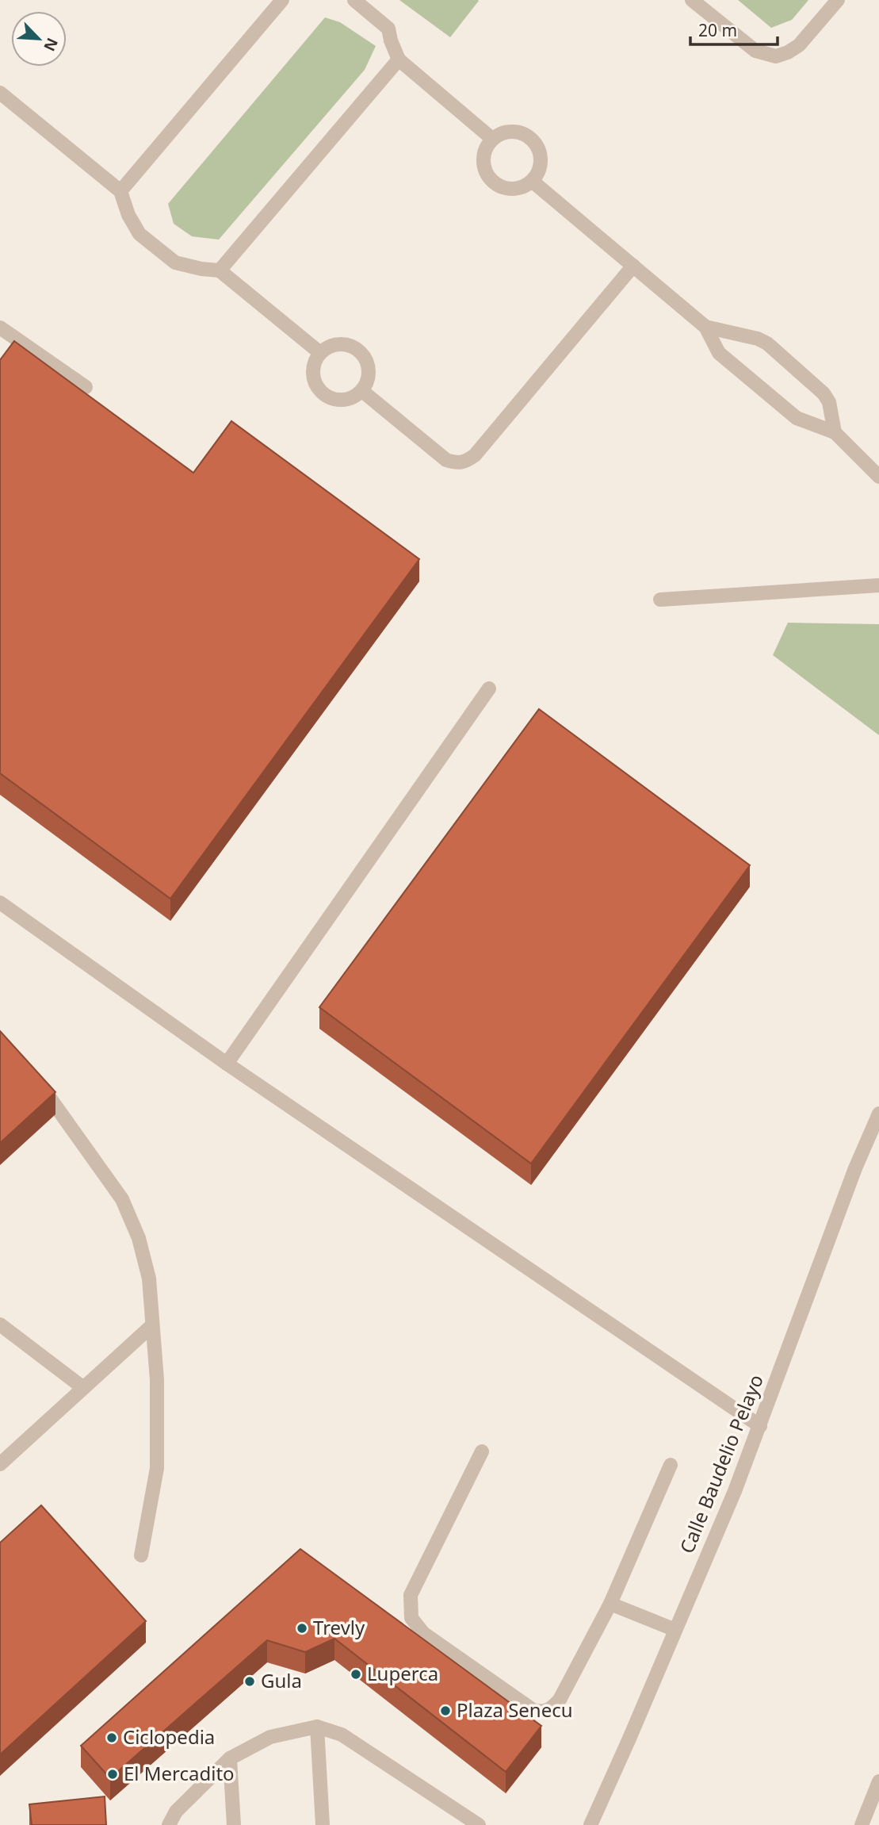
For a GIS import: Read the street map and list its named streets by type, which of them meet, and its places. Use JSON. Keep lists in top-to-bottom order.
{
  "streets": {
    "street": ["Calle Baudelio Pelayo"]
  },
  "places": [
    "Trevly",
    "Luperca",
    "Gula",
    "Plaza Senecu",
    "Ciclopedia",
    "El Mercadito"
  ],
  "scale_bar": "20 m",
  "north": "bottom right"
}
